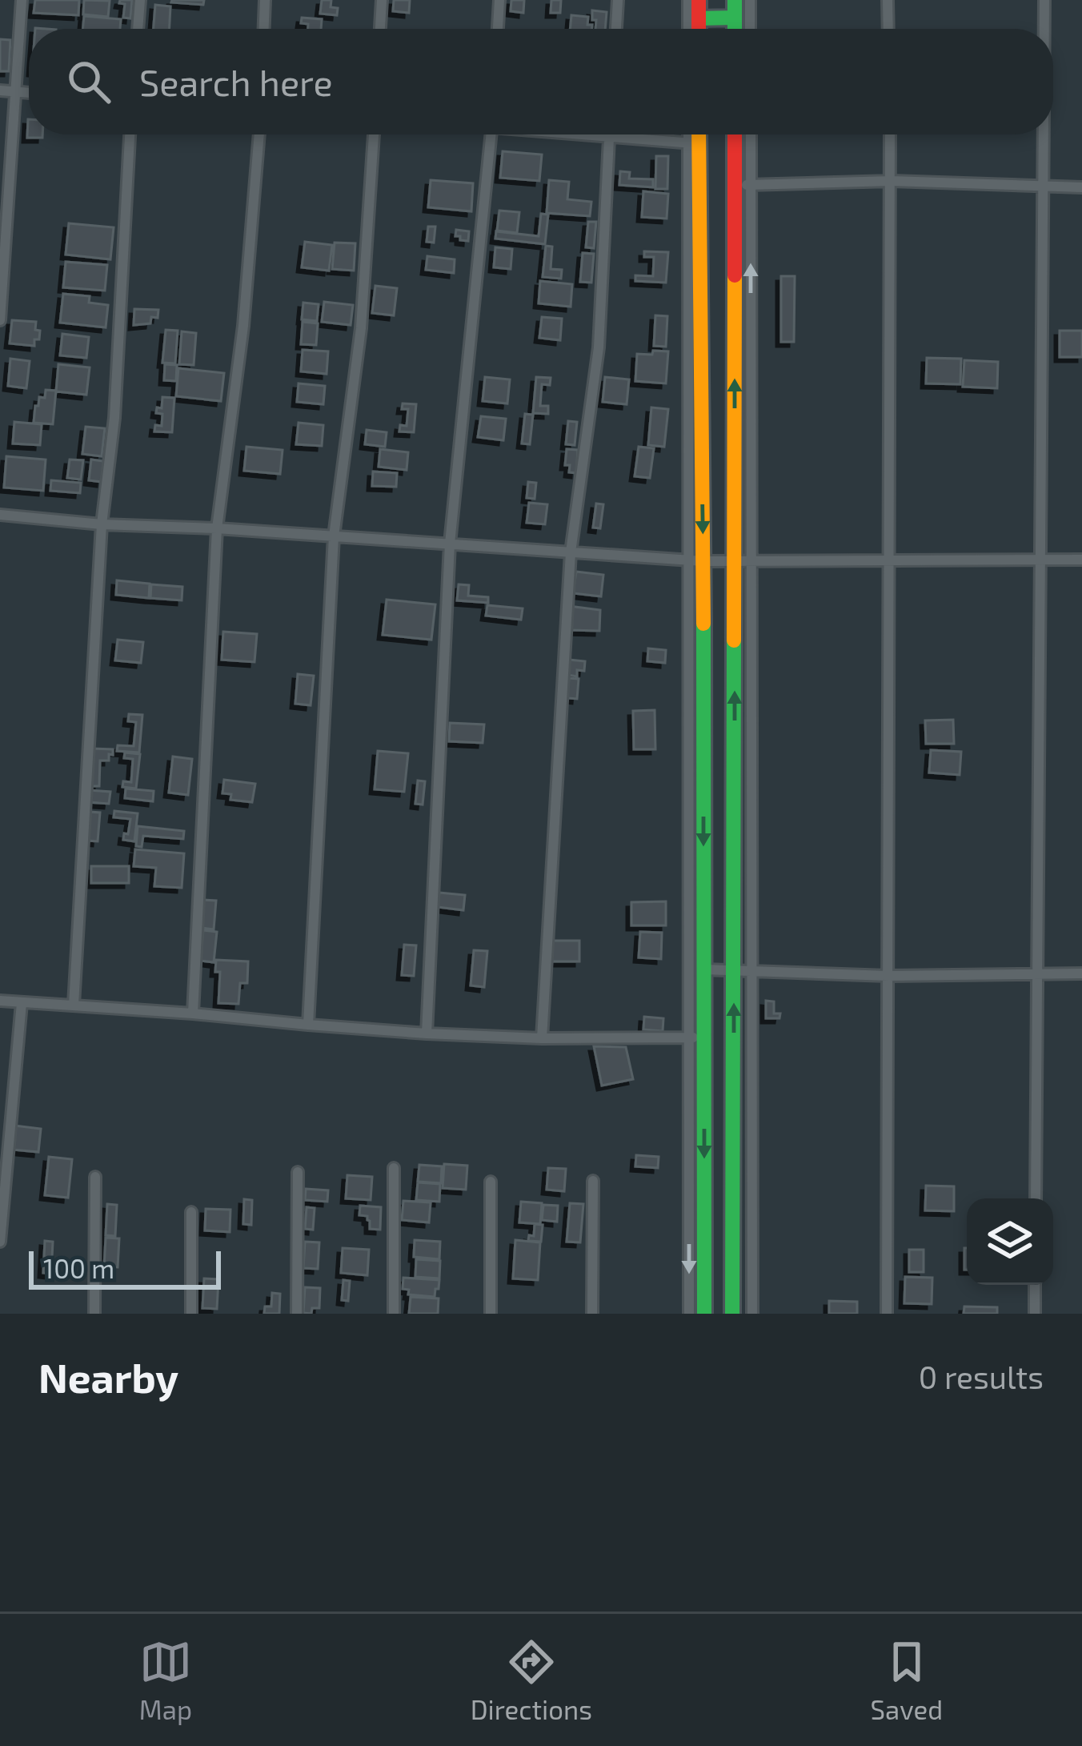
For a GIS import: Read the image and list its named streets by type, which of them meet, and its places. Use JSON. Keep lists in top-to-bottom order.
{
  "scale_bar": "100 m",
  "page": {
    "search": "Search here",
    "scale": "100 m",
    "heading": ["Nearby", "0 results"],
    "nav": ["Map", "Directions", "Saved"]
  }
}
